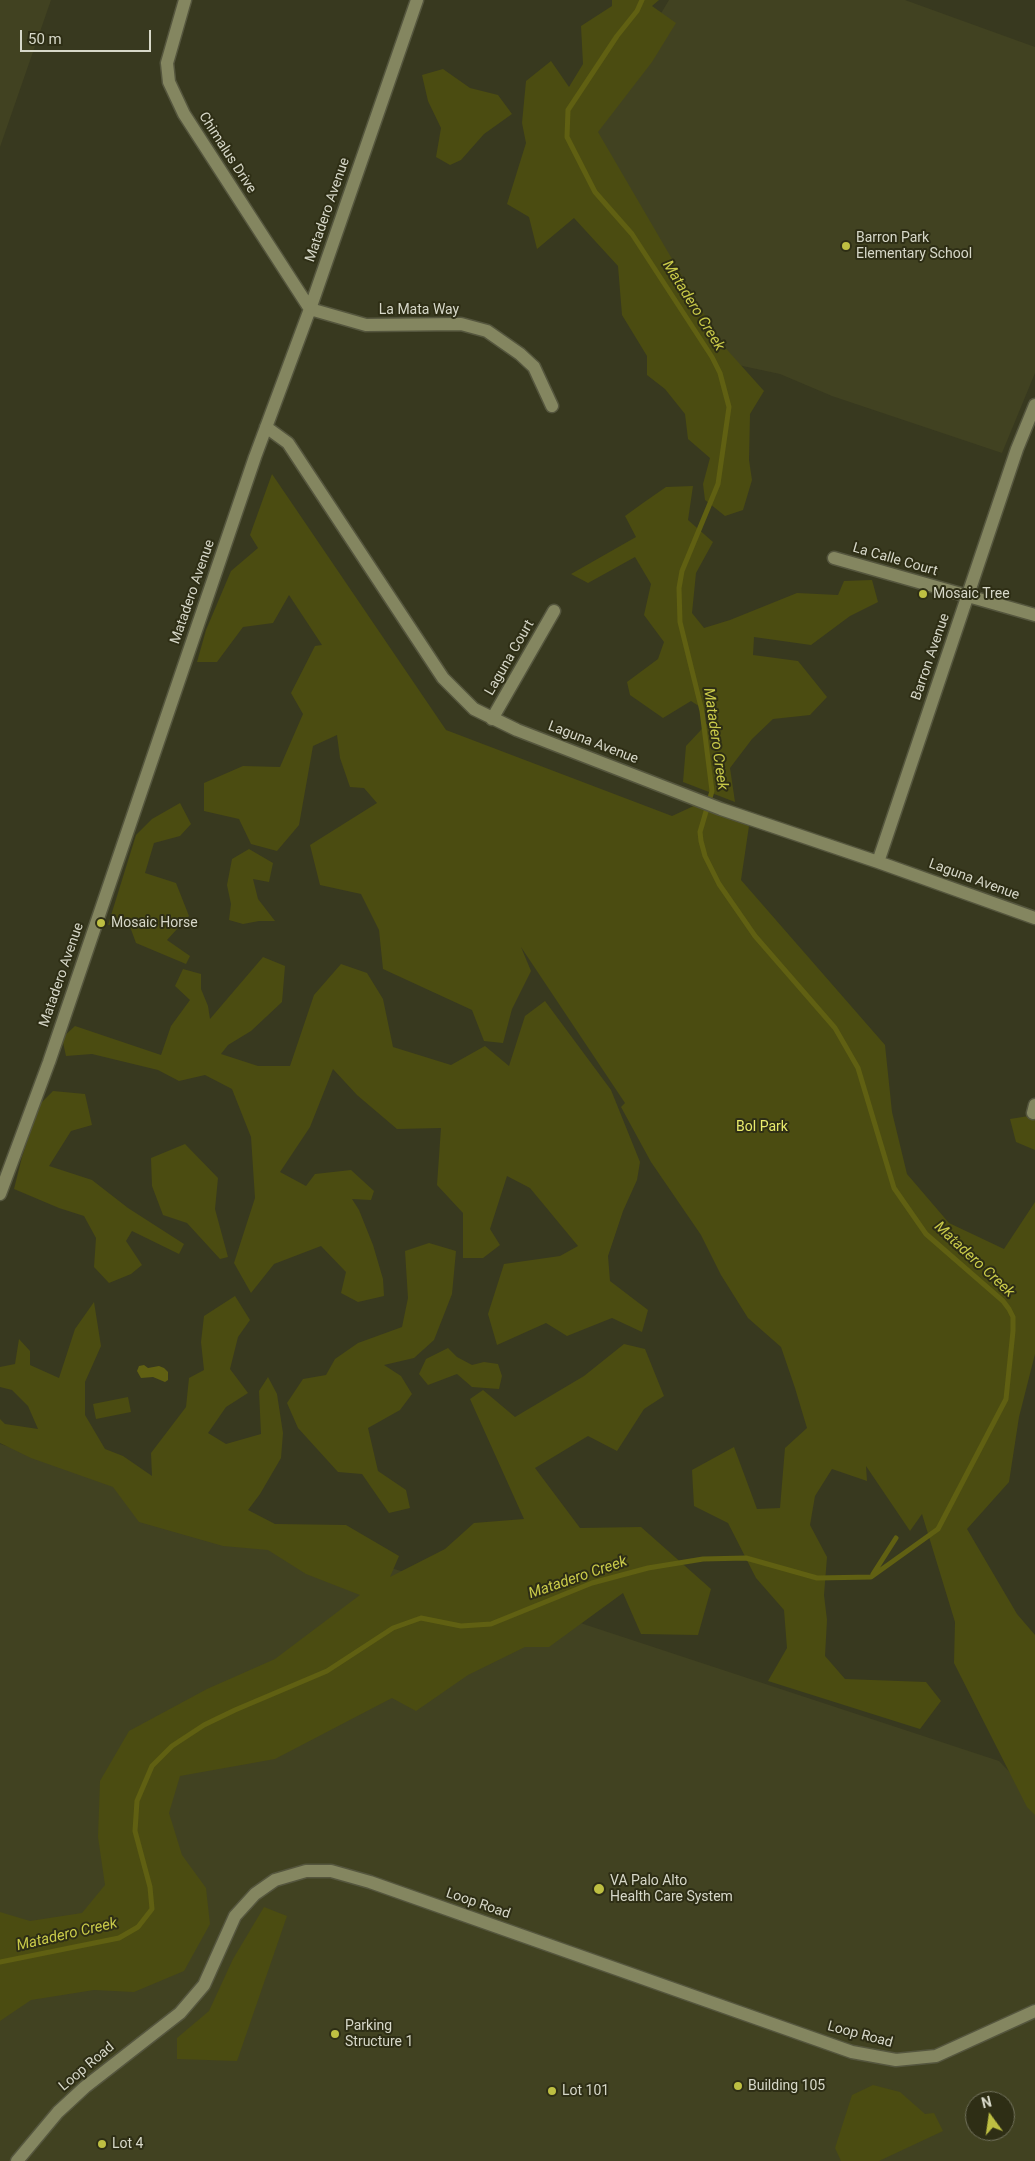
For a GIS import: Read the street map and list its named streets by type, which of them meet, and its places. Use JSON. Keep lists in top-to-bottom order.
{
  "streets": {
    "street": [
      "Chimalus Drive",
      "Matadero Avenue",
      "La Mata Way",
      "La Calle Court",
      "Barron Avenue",
      "Laguna Court",
      "Laguna Avenue",
      "Loop Road"
    ]
  },
  "crossings": [
    ["Chimalus Drive", "Matadero Avenue"],
    ["Chimalus Drive", "La Mata Way"],
    ["Matadero Avenue", "La Mata Way"],
    ["Matadero Avenue", "Laguna Avenue"],
    ["La Calle Court", "Barron Avenue"],
    ["Barron Avenue", "Laguna Avenue"],
    ["Laguna Court", "Laguna Avenue"]
  ],
  "water": ["Matadero Creek"],
  "parks": ["Bol Park"],
  "places": [
    "Barron Park Elementary School",
    "Mosaic Tree",
    "Mosaic Horse",
    "VA Palo Alto Health Care System",
    "Parking Structure 1",
    "Building 105",
    "Lot 101",
    "Lot 4"
  ],
  "scale_bar": "50 m",
  "north": "top"
}
